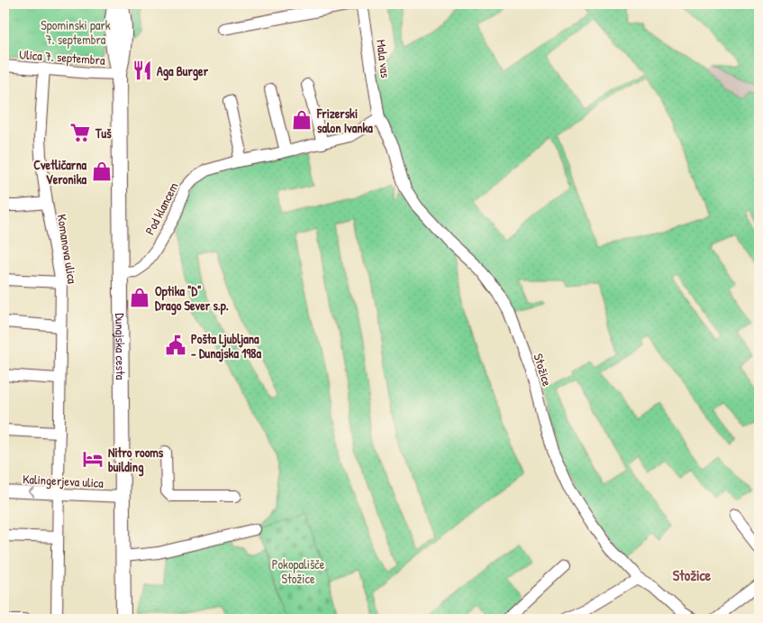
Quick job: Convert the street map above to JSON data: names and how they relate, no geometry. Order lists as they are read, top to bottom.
{
  "streets": {
    "main road": ["Dunajska cesta"],
    "street": [
      "Ulica 7. septembra",
      "Mala vas",
      "Pod klancem",
      "Komanova ulica",
      "Stožice",
      "Kalingerjeva ulica"
    ]
  },
  "crossings": [
    ["Ulica 7. septembra", "Komanova ulica"],
    ["Ulica 7. septembra", "Dunajska cesta"],
    ["Mala vas", "Pod klancem"],
    ["Mala vas", "Stožice"],
    ["Pod klancem", "Dunajska cesta"],
    ["Pod klancem", "Stožice"],
    ["Komanova ulica", "Kalingerjeva ulica"],
    ["Dunajska cesta", "Kalingerjeva ulica"]
  ],
  "districts": ["Stožice"],
  "parks": ["Spominski park 7. septembra", "Pokopališče Stožice"],
  "places": {
    "restaurant": ["Aga Burger"],
    "shop": ["Frizerski salon Ivanka", "Cvetličarna Veronika", "Optika \"D\" Drago Sever s.p."],
    "supermarket": ["Tuš"],
    "public building": ["Pošta Ljubljana - Dunajska 198a"],
    "hotel": ["Nitro rooms building"]
  }
}
